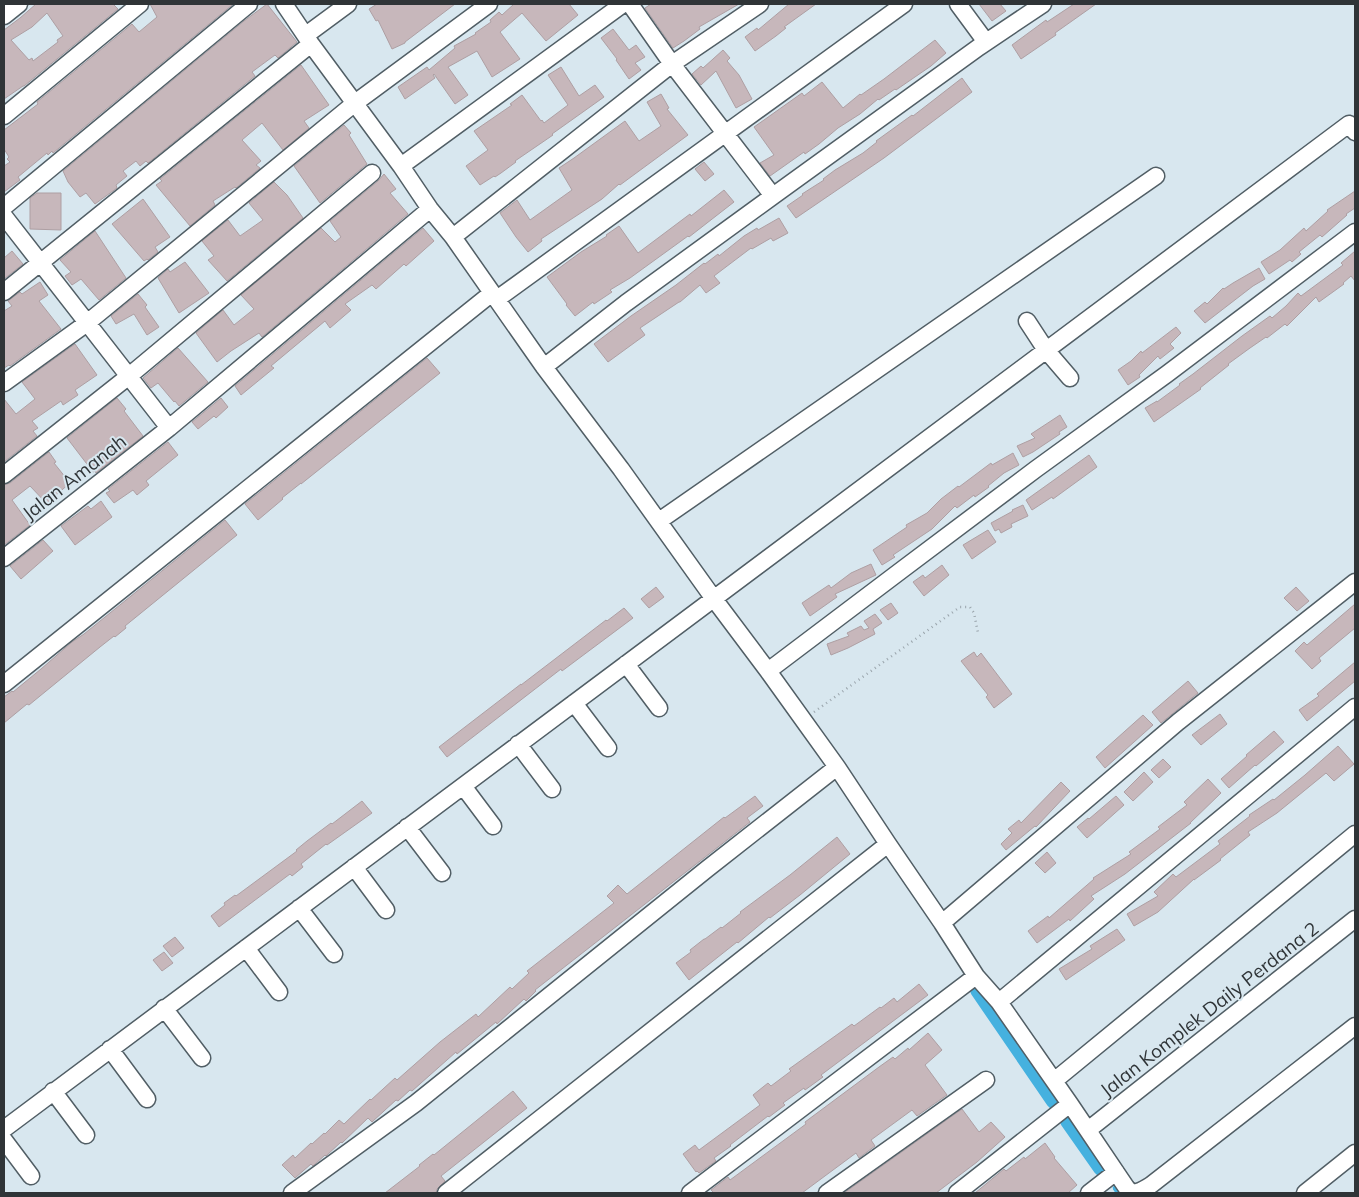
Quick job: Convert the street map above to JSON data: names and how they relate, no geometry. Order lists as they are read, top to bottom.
{
  "streets": {
    "street": ["Jalan Amanah", "Jalan Komplek Daily Perdana 2"]
  }
}
